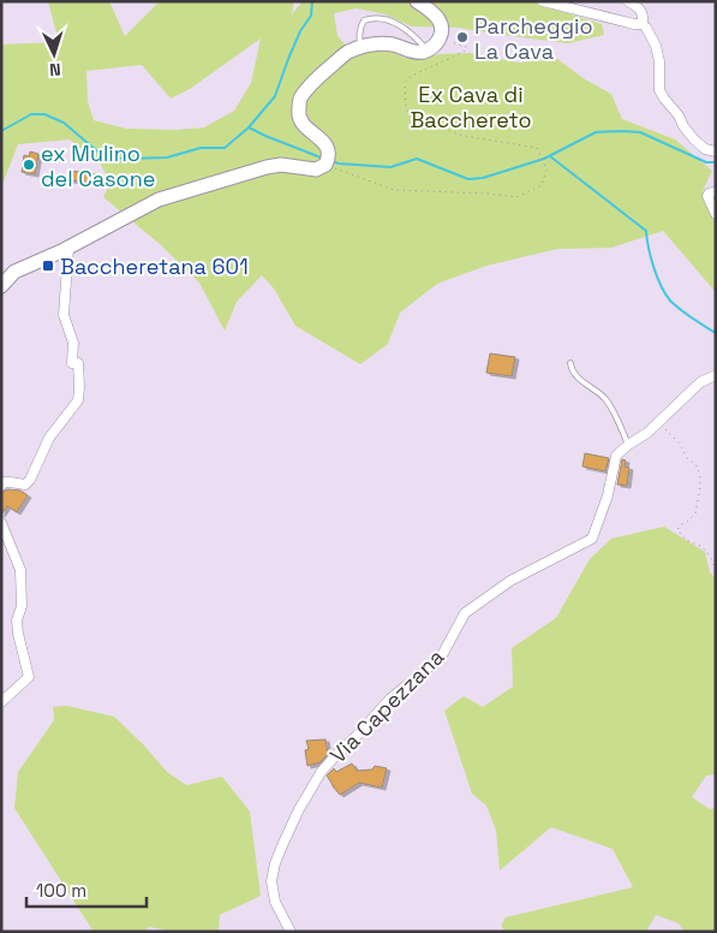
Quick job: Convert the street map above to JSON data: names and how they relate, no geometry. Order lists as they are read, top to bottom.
{
  "streets": {
    "street": ["Via Capezzana"]
  },
  "parks": ["Ex Cava di Bacchereto"],
  "places": {
    "other": ["Parcheggio La Cava", "ex Mulino del Casone"],
    "transit": ["Baccheretana 601"]
  },
  "scale_bar": "100 m",
  "north": "bottom"
}
